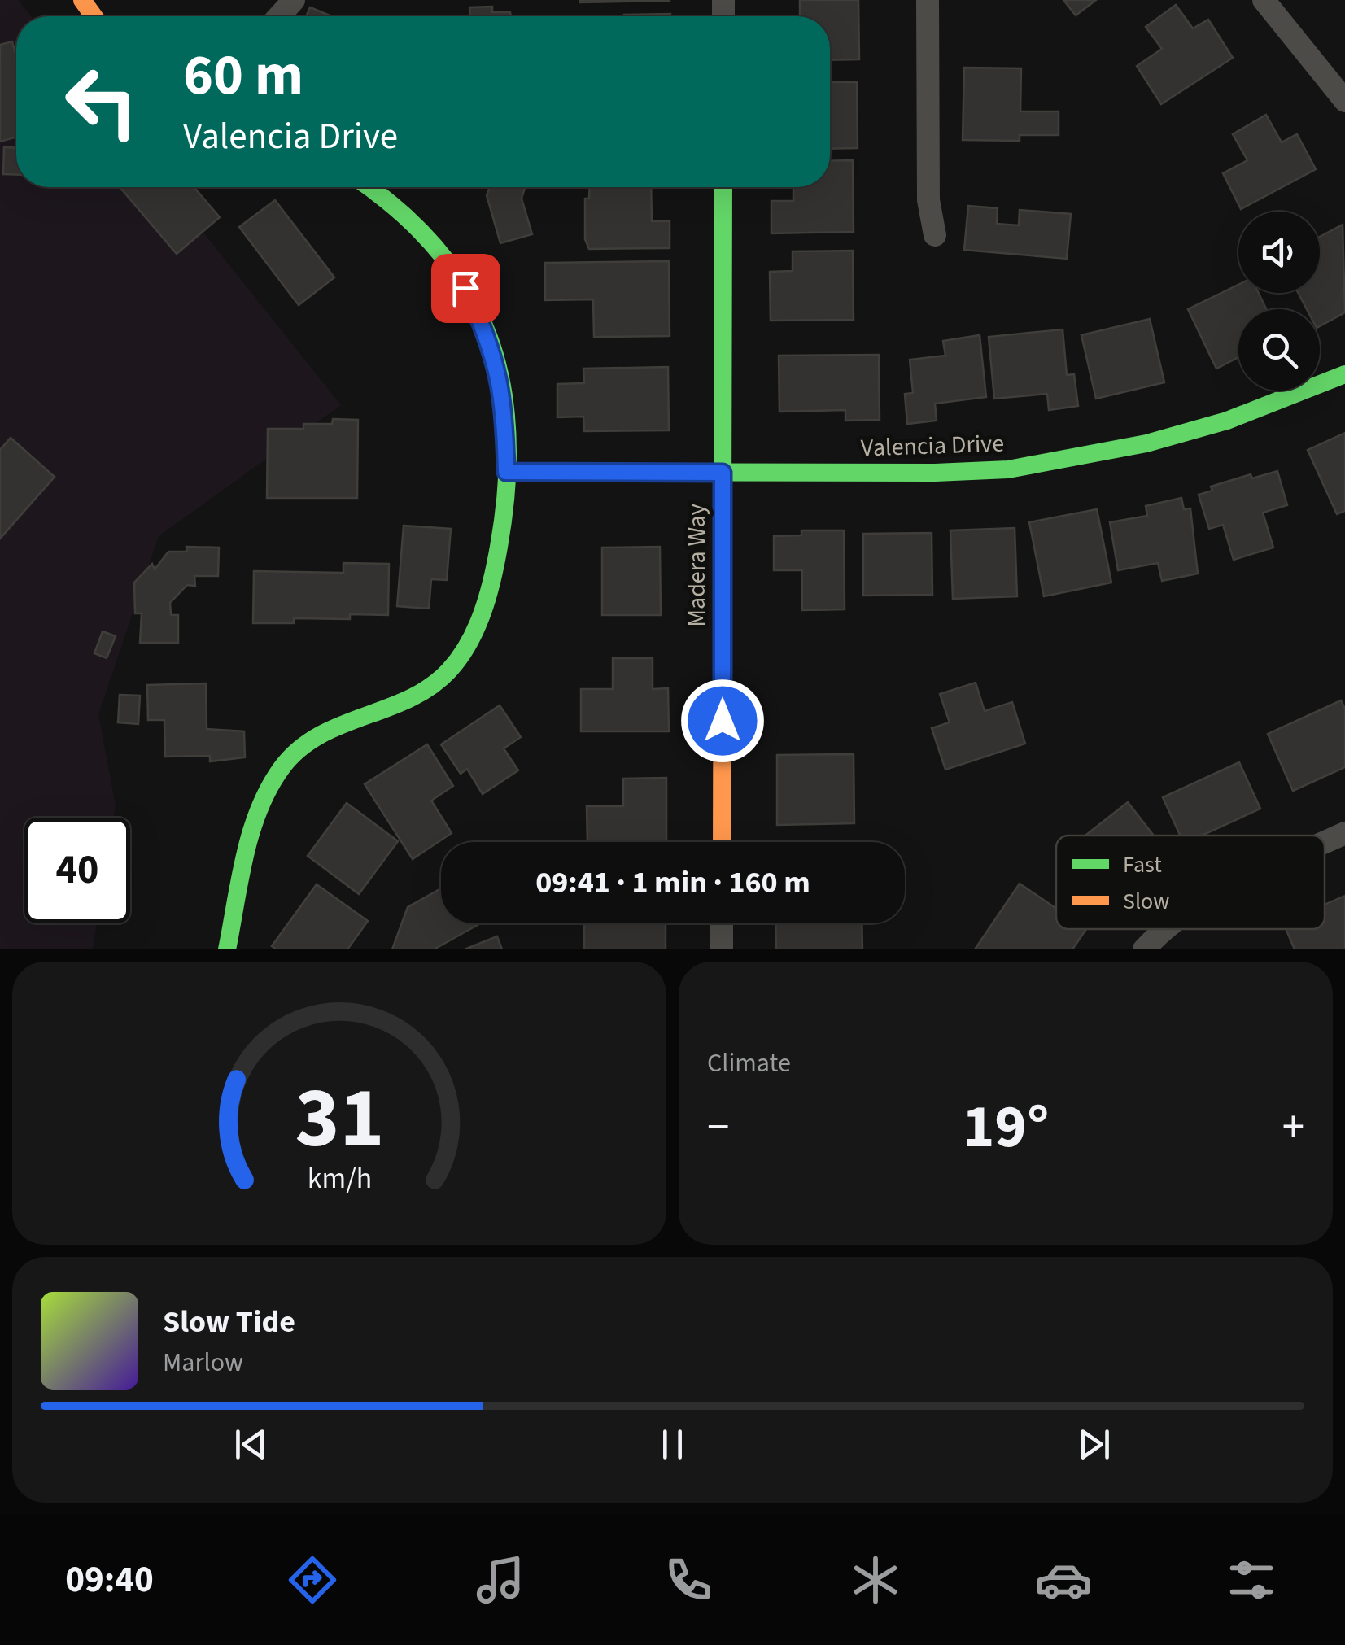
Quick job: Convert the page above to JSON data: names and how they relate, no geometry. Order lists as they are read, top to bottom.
{
  "streets": {
    "street": ["Valencia Drive", "Madera Way"]
  },
  "crossings": [
    ["Valencia Drive", "Madera Way"]
  ],
  "legend": ["Fast", "Slow"],
  "page": {
    "turn": ["60 m", "Valencia Drive"],
    "limit": "40",
    "trip": "09:41 · 1 min · 160 m",
    "tile": "Climate",
    "heat": ["−", "19°", "+"],
    "song": ["Slow Tide", "Marlow"],
    "tabs": "09:40",
    "gauge": ["31", "km/h"]
  }
}
